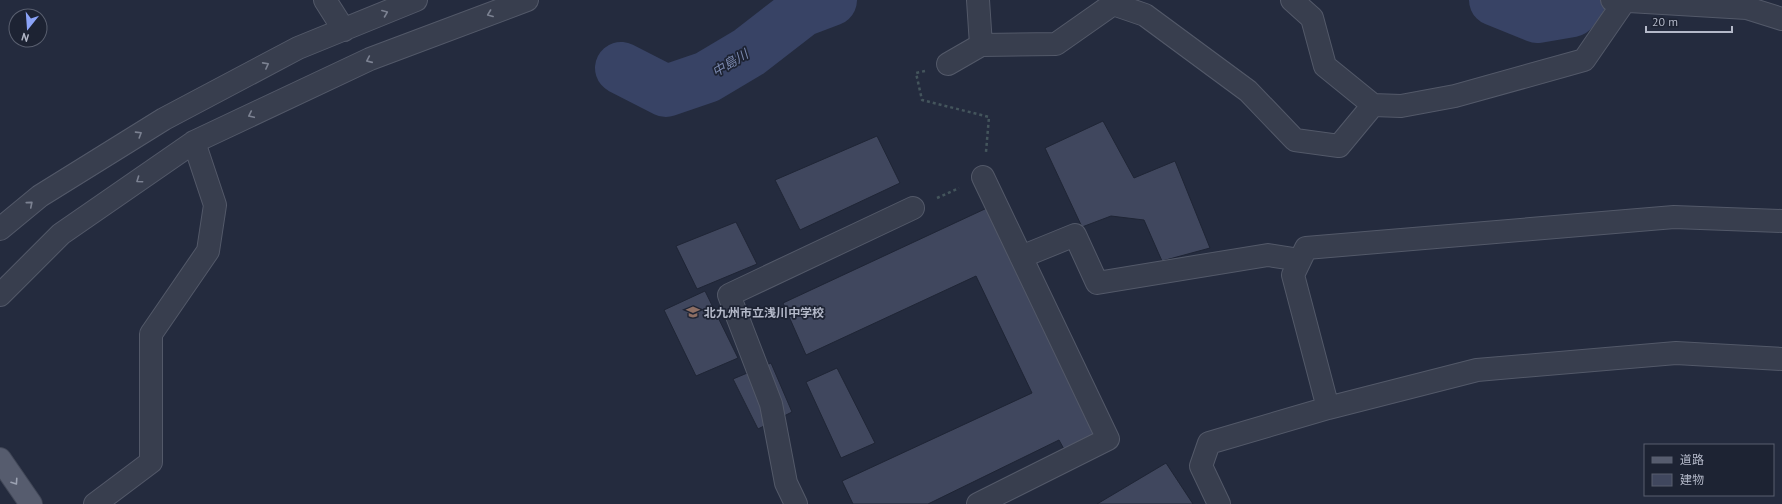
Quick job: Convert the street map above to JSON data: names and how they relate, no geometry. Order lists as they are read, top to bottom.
{
  "water": ["中島川"],
  "places": {
    "school or university": ["北九州市立浅川中学校"]
  },
  "legend": ["道路", "建物"],
  "scale_bar": "20 m",
  "north": "bottom"
}
